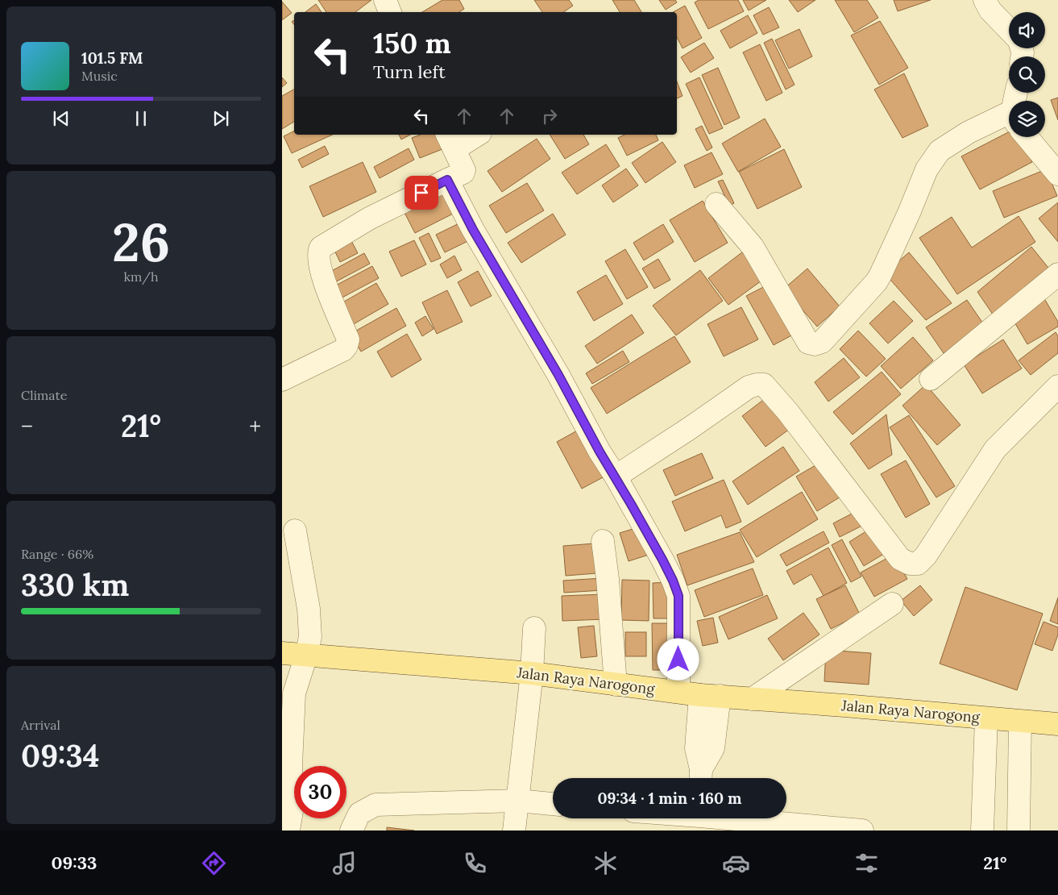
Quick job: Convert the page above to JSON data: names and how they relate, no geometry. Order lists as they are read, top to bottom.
{
  "streets": {
    "main road": ["Jalan Raya Narogong"]
  },
  "page": {
    "turn": ["150 m", "Turn left"],
    "song": ["101.5 FM", "Music"],
    "tile": [
      ["26", "km/h"],
      "Climate",
      ["Range · 66%", "330 km"],
      ["Arrival", "09:34"]
    ],
    "heat": ["−", "21°", "+"],
    "limit": "30",
    "trip": "09:34 · 1 min · 160 m",
    "tabs": ["09:33", "21°"]
  }
}
